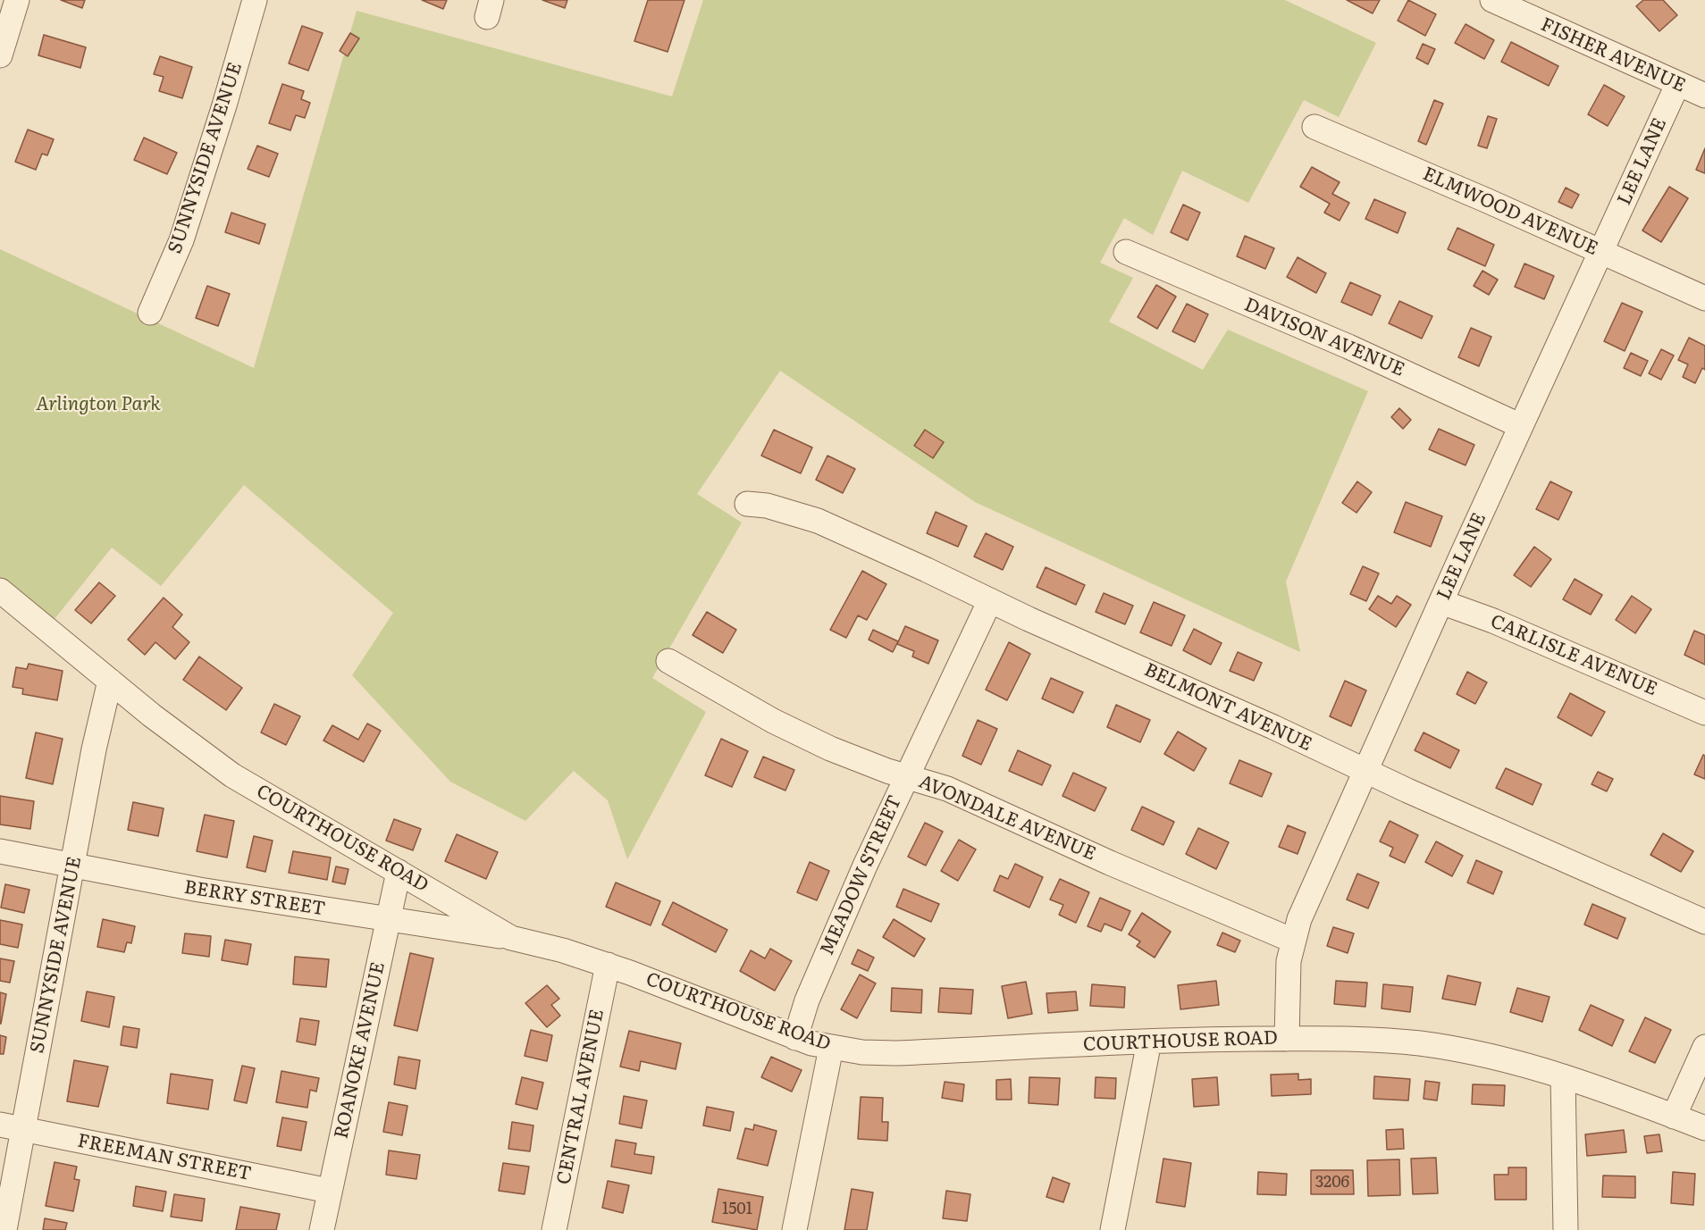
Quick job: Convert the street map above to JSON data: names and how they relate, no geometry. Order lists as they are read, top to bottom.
{
  "streets": {
    "street": [
      "FISHER AVENUE",
      "SUNNYSIDE AVENUE",
      "LEE LANE",
      "ELMWOOD AVENUE",
      "DAVISON AVENUE",
      "CARLISLE AVENUE",
      "BELMONT AVENUE",
      "AVONDALE AVENUE",
      "COURTHOUSE ROAD",
      "MEADOW STREET",
      "BERRY STREET",
      "ROANOKE AVENUE",
      "CENTRAL AVENUE",
      "FREEMAN STREET"
    ]
  },
  "crossings": [
    ["FISHER AVENUE", "LEE LANE"],
    ["SUNNYSIDE AVENUE", "COURTHOUSE ROAD"],
    ["SUNNYSIDE AVENUE", "BERRY STREET"],
    ["SUNNYSIDE AVENUE", "FREEMAN STREET"],
    ["LEE LANE", "ELMWOOD AVENUE"],
    ["LEE LANE", "DAVISON AVENUE"],
    ["LEE LANE", "CARLISLE AVENUE"],
    ["LEE LANE", "BELMONT AVENUE"],
    ["LEE LANE", "AVONDALE AVENUE"],
    ["LEE LANE", "COURTHOUSE ROAD"],
    ["BELMONT AVENUE", "MEADOW STREET"],
    ["AVONDALE AVENUE", "MEADOW STREET"],
    ["COURTHOUSE ROAD", "MEADOW STREET"],
    ["COURTHOUSE ROAD", "BERRY STREET"],
    ["COURTHOUSE ROAD", "ROANOKE AVENUE"],
    ["COURTHOUSE ROAD", "CENTRAL AVENUE"],
    ["BERRY STREET", "ROANOKE AVENUE"],
    ["ROANOKE AVENUE", "FREEMAN STREET"]
  ],
  "parks": ["Arlington Park"],
  "house_numbers": ["3206", "1501"]
}
